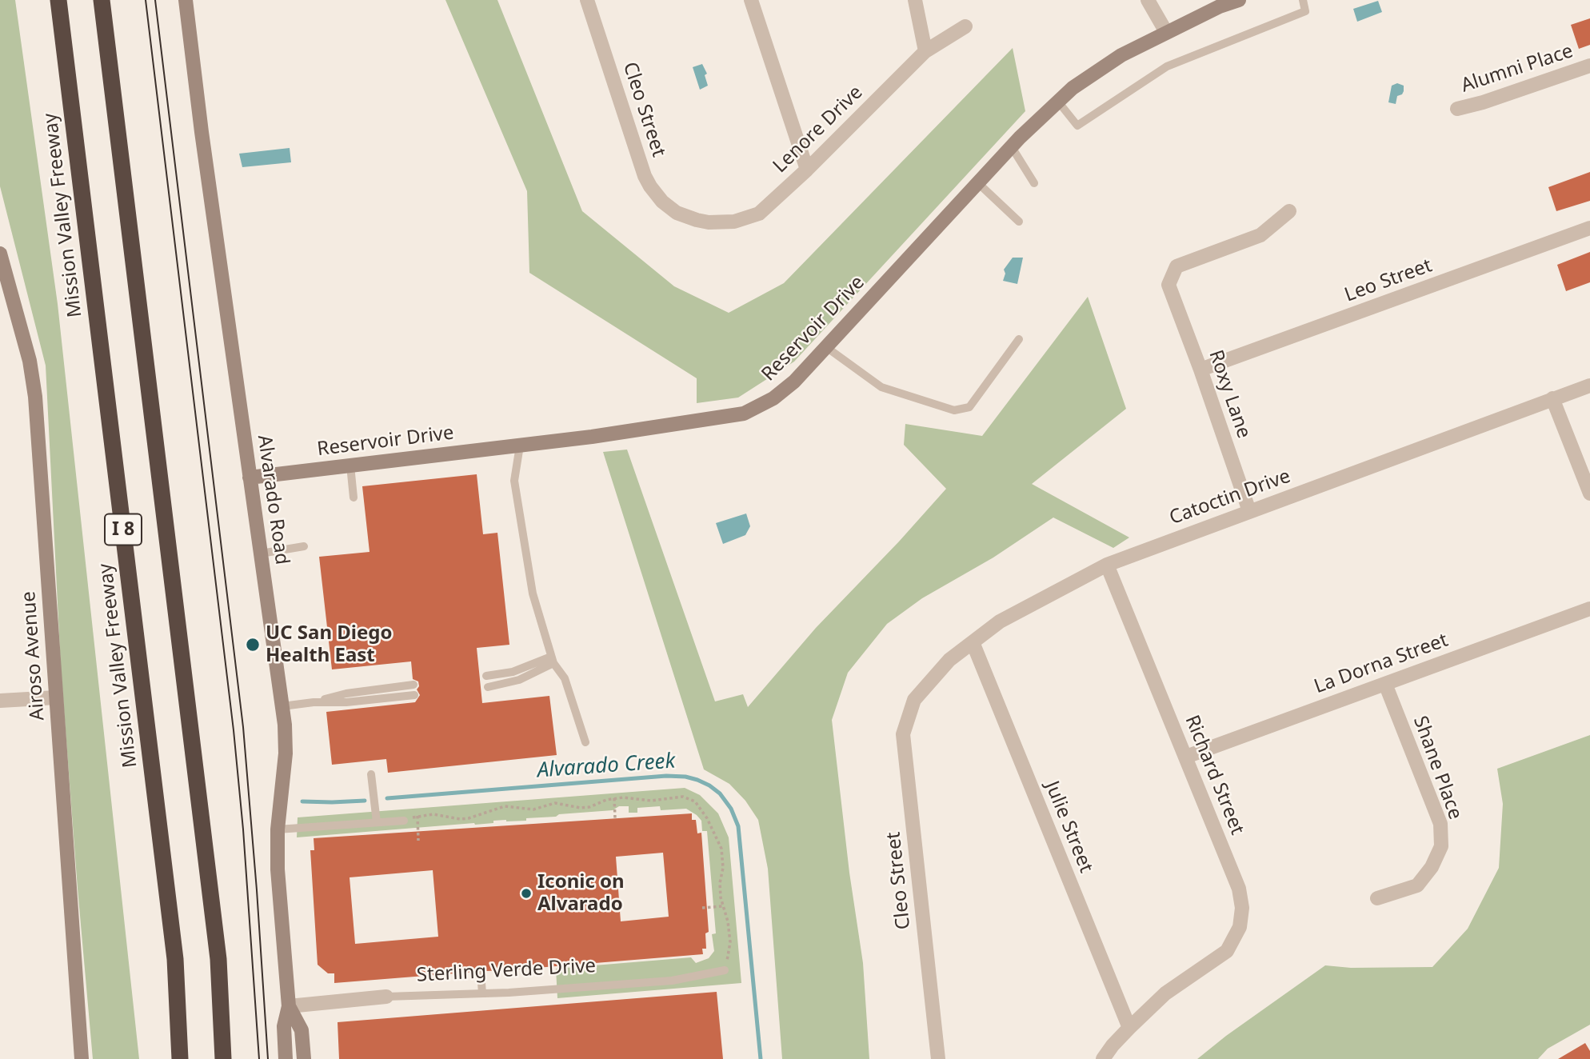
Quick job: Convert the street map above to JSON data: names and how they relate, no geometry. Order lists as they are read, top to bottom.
{
  "streets": {
    "highway": ["Mission Valley Freeway", "I 8"],
    "street": [
      "Alumni Place",
      "Cleo Street",
      "Lenore Drive",
      "Leo Street",
      "Reservoir Drive",
      "Roxy Lane",
      "Catoctin Drive",
      "Alvarado Road",
      "Airoso Avenue",
      "La Dorna Street",
      "Shane Place",
      "Richard Street",
      "Julie Street",
      "Sterling Verde Drive"
    ]
  },
  "crossings": [
    ["Cleo Street", "Lenore Drive"],
    ["Cleo Street", "Catoctin Drive"],
    ["Leo Street", "Roxy Lane"],
    ["Reservoir Drive", "Alvarado Road"],
    ["Roxy Lane", "Catoctin Drive"],
    ["Catoctin Drive", "Richard Street"],
    ["Catoctin Drive", "Julie Street"],
    ["Alvarado Road", "Sterling Verde Drive"],
    ["La Dorna Street", "Shane Place"],
    ["La Dorna Street", "Richard Street"],
    ["Richard Street", "Julie Street"]
  ],
  "water": ["Alvarado Creek"],
  "places": ["UC San Diego Health East", "Iconic on Alvarado"]
}
